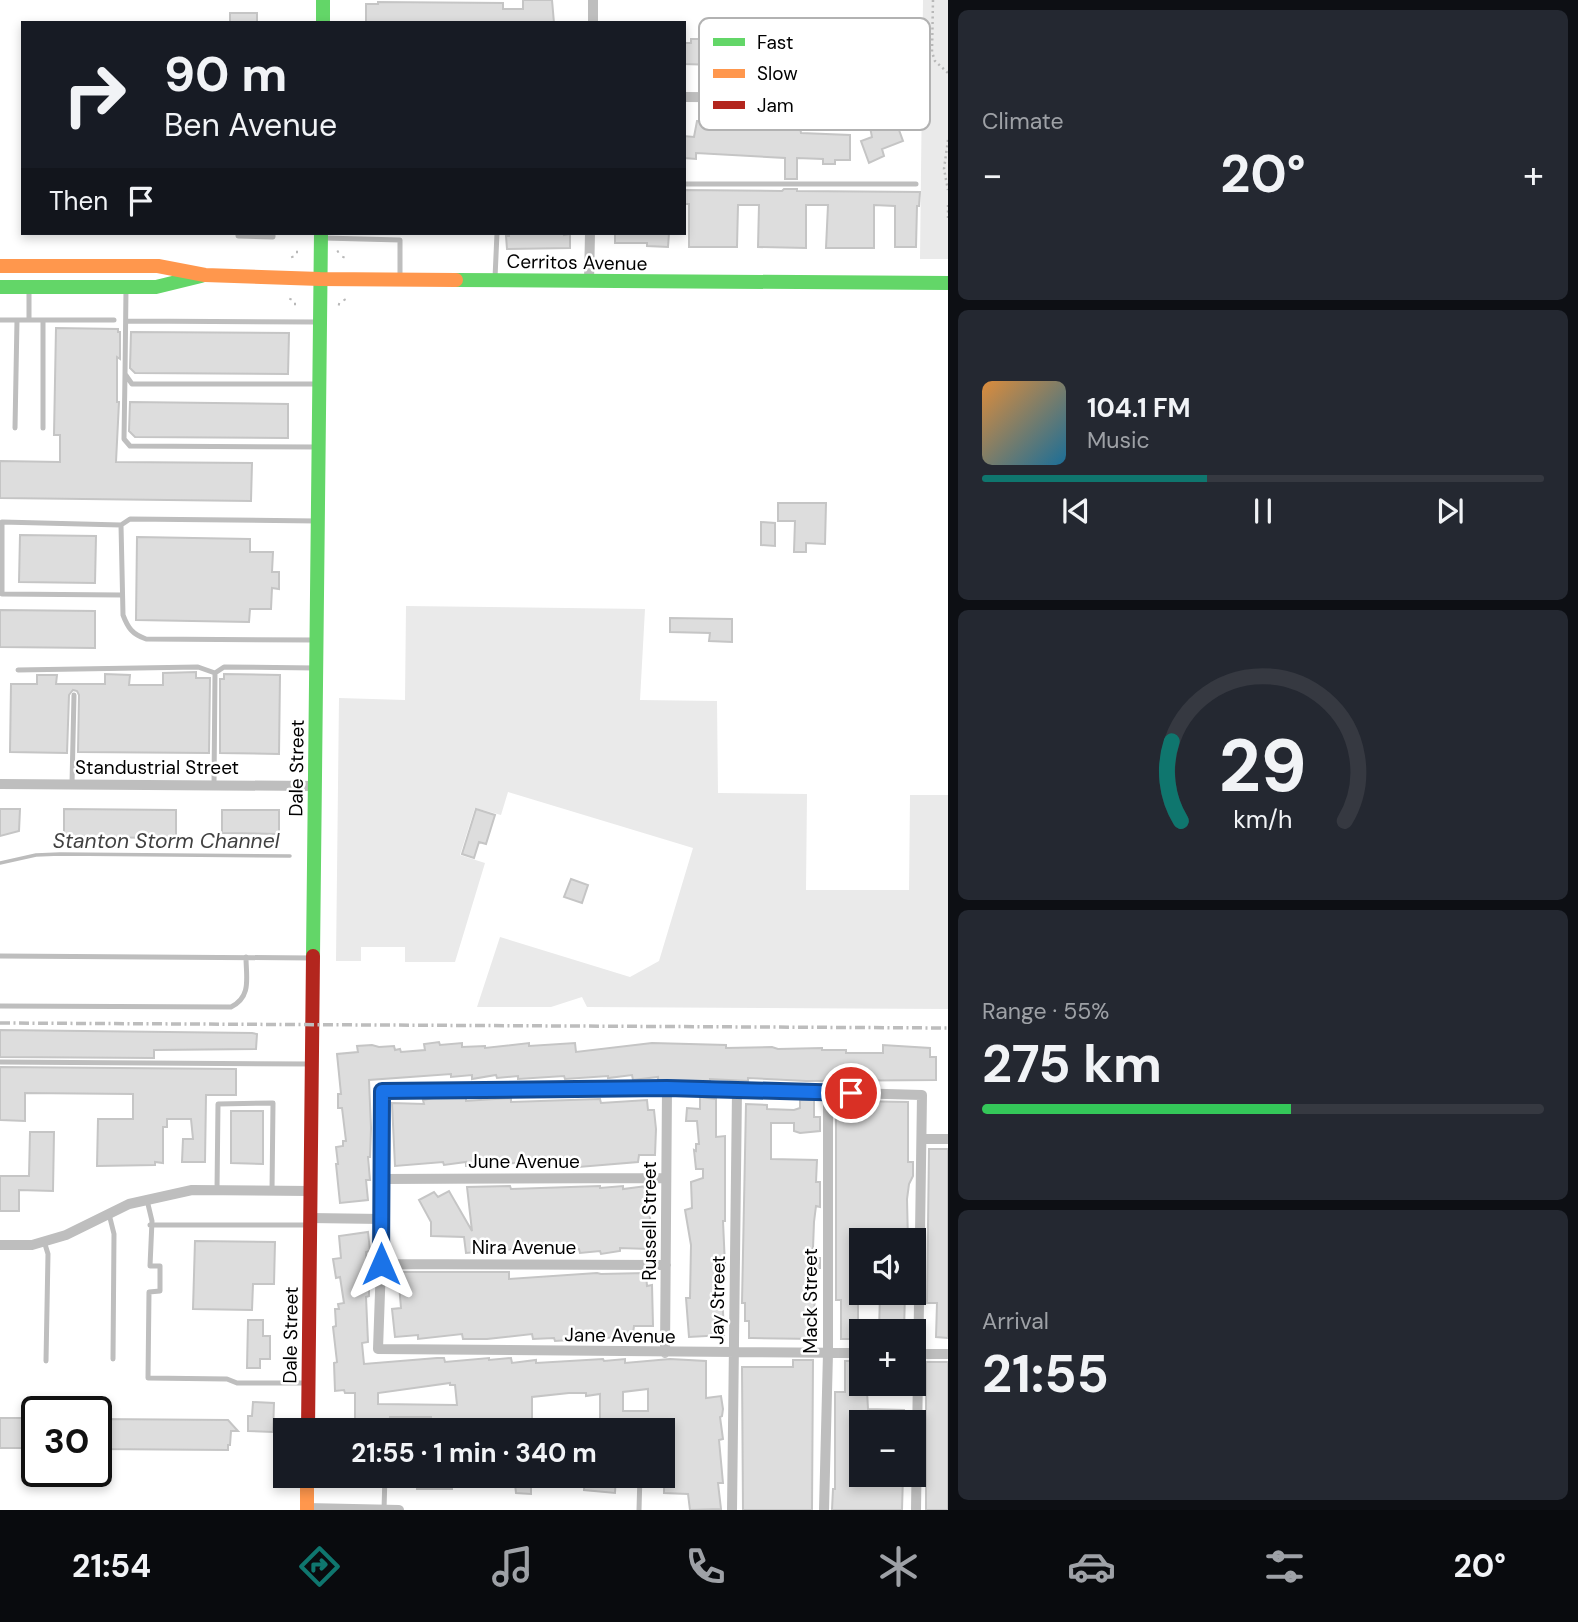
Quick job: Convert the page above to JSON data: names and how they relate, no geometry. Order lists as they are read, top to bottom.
{
  "streets": {
    "street": [
      "Cerritos Avenue",
      "Standustrial Street",
      "Dale Street",
      "June Avenue",
      "Russell Street",
      "Nira Avenue",
      "Jay Street",
      "Mack Street",
      "Jane Avenue"
    ]
  },
  "crossings": [
    ["Cerritos Avenue", "Dale Street"],
    ["Standustrial Street", "Dale Street"],
    ["June Avenue", "Russell Street"],
    ["Russell Street", "Nira Avenue"],
    ["Russell Street", "Jane Avenue"],
    ["Nira Avenue", "Jane Avenue"],
    ["Jay Street", "Jane Avenue"],
    ["Mack Street", "Jane Avenue"]
  ],
  "water": ["Stanton Storm Channel"],
  "legend": ["Fast", "Slow", "Jam"],
  "page": {
    "tile": [
      "Climate",
      ["Range · 55%", "275 km"],
      ["Arrival", "21:55"]
    ],
    "turn": ["90 m", "Ben Avenue"],
    "heat": ["−", "20°", "+"],
    "then": "Then",
    "song": ["104.1 FM", "Music"],
    "map_buttons": ["+", "−"],
    "limit": "30",
    "trip": "21:55 · 1 min · 340 m",
    "tabs": ["21:54", "20°"],
    "gauge": ["29", "km/h"]
  }
}
